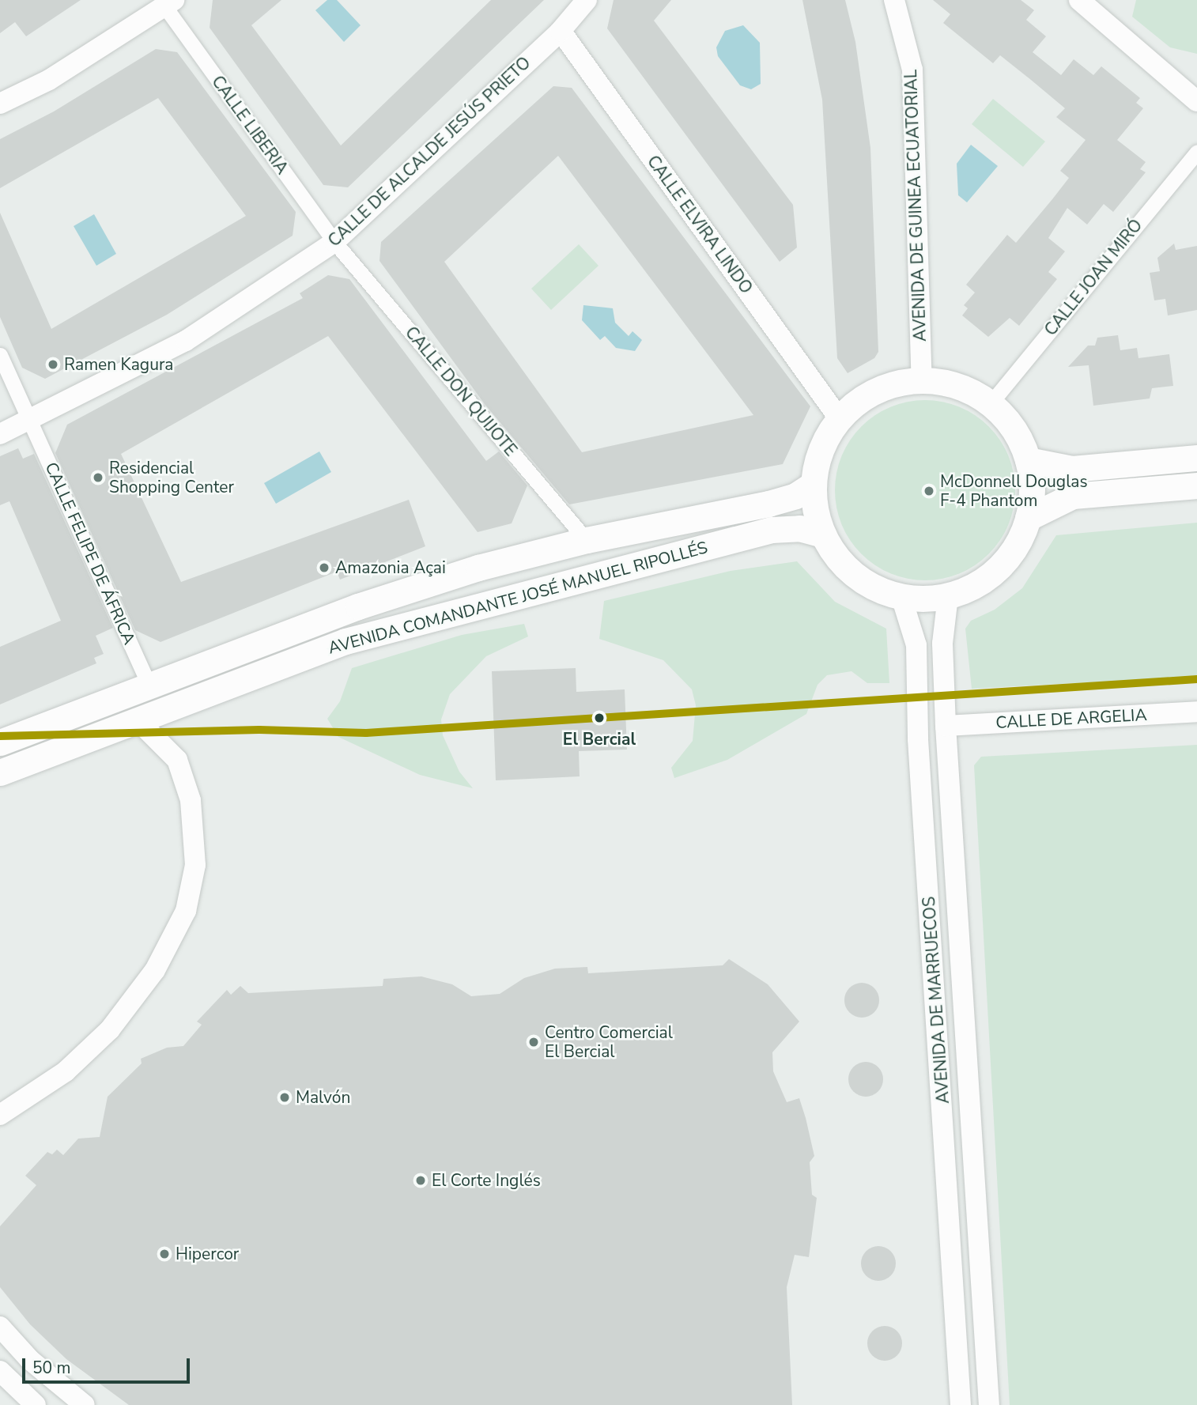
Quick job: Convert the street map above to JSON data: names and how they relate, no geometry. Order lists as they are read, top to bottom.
{
  "streets": {
    "street": [
      "CALLE LIBERIA",
      "CALLE DE ALCALDE JESÚS PRIETO",
      "AVENIDA DE GUINEA ECUATORIAL",
      "CALLE ELVIRA LINDO",
      "CALLE JOAN MIRÓ",
      "CALLE DON QUIJOTE",
      "CALLE FELIPE DE ÁFRICA",
      "AVENIDA COMANDANTE JOSÉ MANUEL RIPOLLÉS",
      "CALLE DE ARGELIA",
      "AVENIDA DE MARRUECOS"
    ]
  },
  "crossings": [
    ["CALLE LIBERIA", "CALLE DE ALCALDE JESÚS PRIETO"],
    ["CALLE LIBERIA", "CALLE DON QUIJOTE"],
    ["CALLE DE ALCALDE JESÚS PRIETO", "CALLE ELVIRA LINDO"],
    ["CALLE DE ALCALDE JESÚS PRIETO", "CALLE DON QUIJOTE"],
    ["CALLE DE ALCALDE JESÚS PRIETO", "CALLE FELIPE DE ÁFRICA"],
    ["CALLE DON QUIJOTE", "AVENIDA COMANDANTE JOSÉ MANUEL RIPOLLÉS"],
    ["CALLE FELIPE DE ÁFRICA", "AVENIDA COMANDANTE JOSÉ MANUEL RIPOLLÉS"],
    ["CALLE DE ARGELIA", "AVENIDA DE MARRUECOS"]
  ],
  "places": [
    "Ramen Kagura",
    "Residencial Shopping Center",
    "McDonnell Douglas F-4 Phantom",
    "Amazonia Açai",
    "El Bercial",
    "Centro Comercial El Bercial",
    "Malvón",
    "El Corte Inglés",
    "Hipercor"
  ],
  "scale_bar": "50 m"
}
